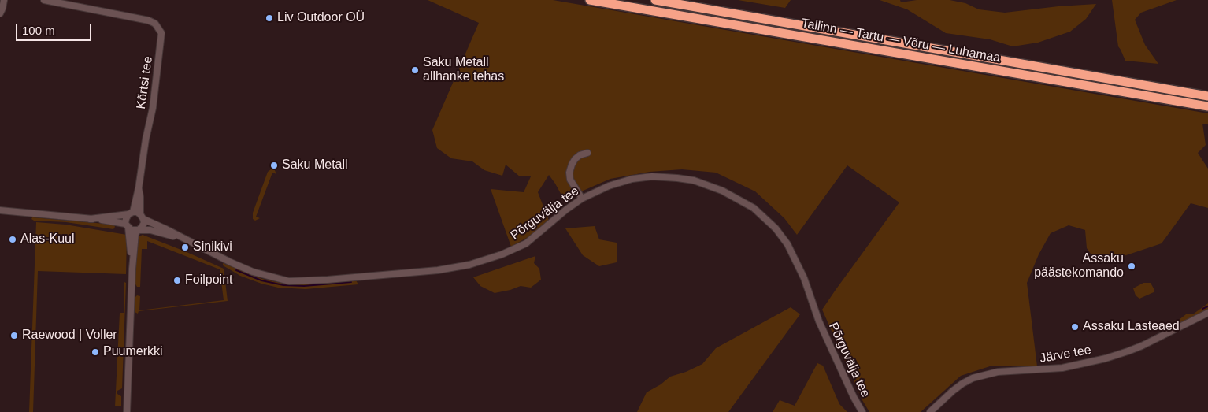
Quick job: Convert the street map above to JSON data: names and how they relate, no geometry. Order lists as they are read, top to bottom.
{
  "streets": {
    "highway": ["Tallinn — Tartu — Võru — Luhamaa"],
    "street": ["Kõrtsi tee", "Põrguvälja tee", "Järve tee"]
  },
  "crossings": [
    ["Kõrtsi tee", "Põrguvälja tee"]
  ],
  "places": [
    "Liv Outdoor OÜ",
    "Saku Metall allhanke tehas",
    "Saku Metall",
    "Alas-Kuul",
    "Sinikivi",
    "Assaku päästekomando",
    "Foilpoint",
    "Assaku Lasteaed",
    "Raewood | Voller",
    "Puumerkki"
  ],
  "scale_bar": "100 m"
}
